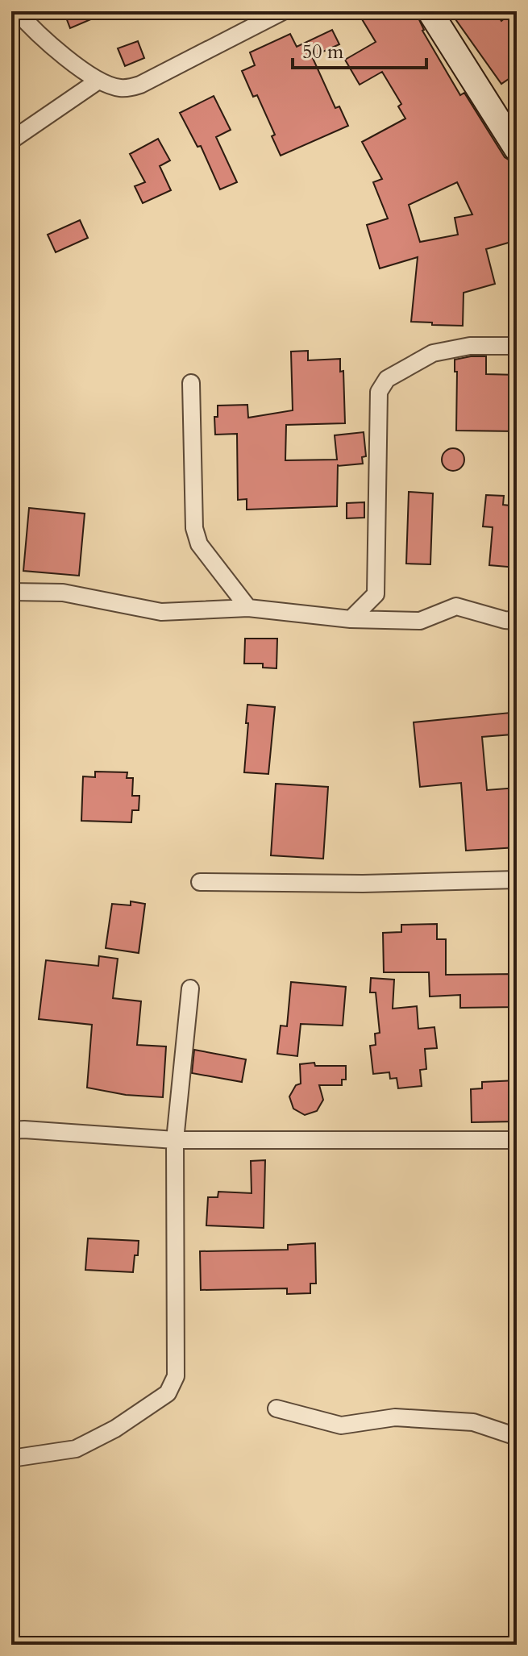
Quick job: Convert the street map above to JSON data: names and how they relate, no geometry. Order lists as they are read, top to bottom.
{
  "scale_bar": "50 m"
}
